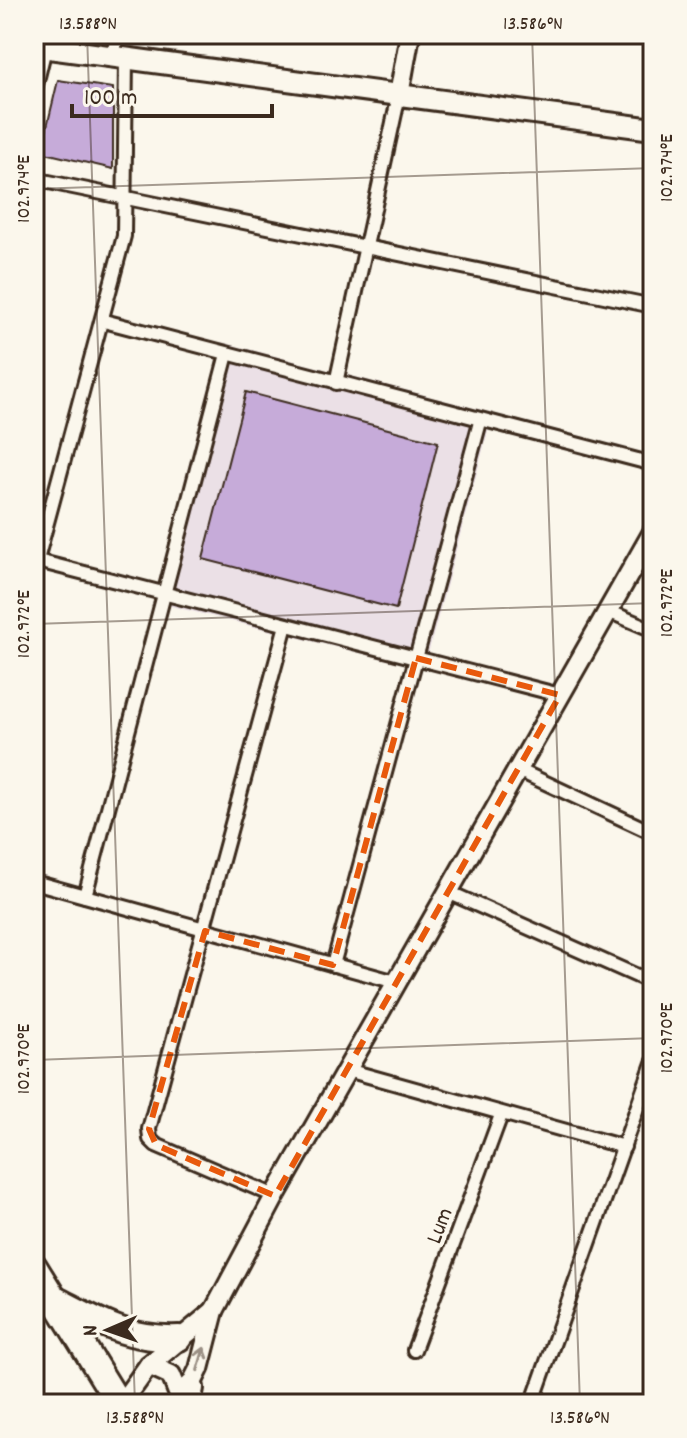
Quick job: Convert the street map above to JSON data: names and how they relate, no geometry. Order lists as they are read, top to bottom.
{
  "streets": {
    "street": ["Lum"]
  },
  "scale_bar": "100 m",
  "north": "left",
  "coordinates": [
    "13.588°N",
    "13.586°N",
    "102.974°E",
    "102.972°E",
    "102.970°E"
  ]
}
